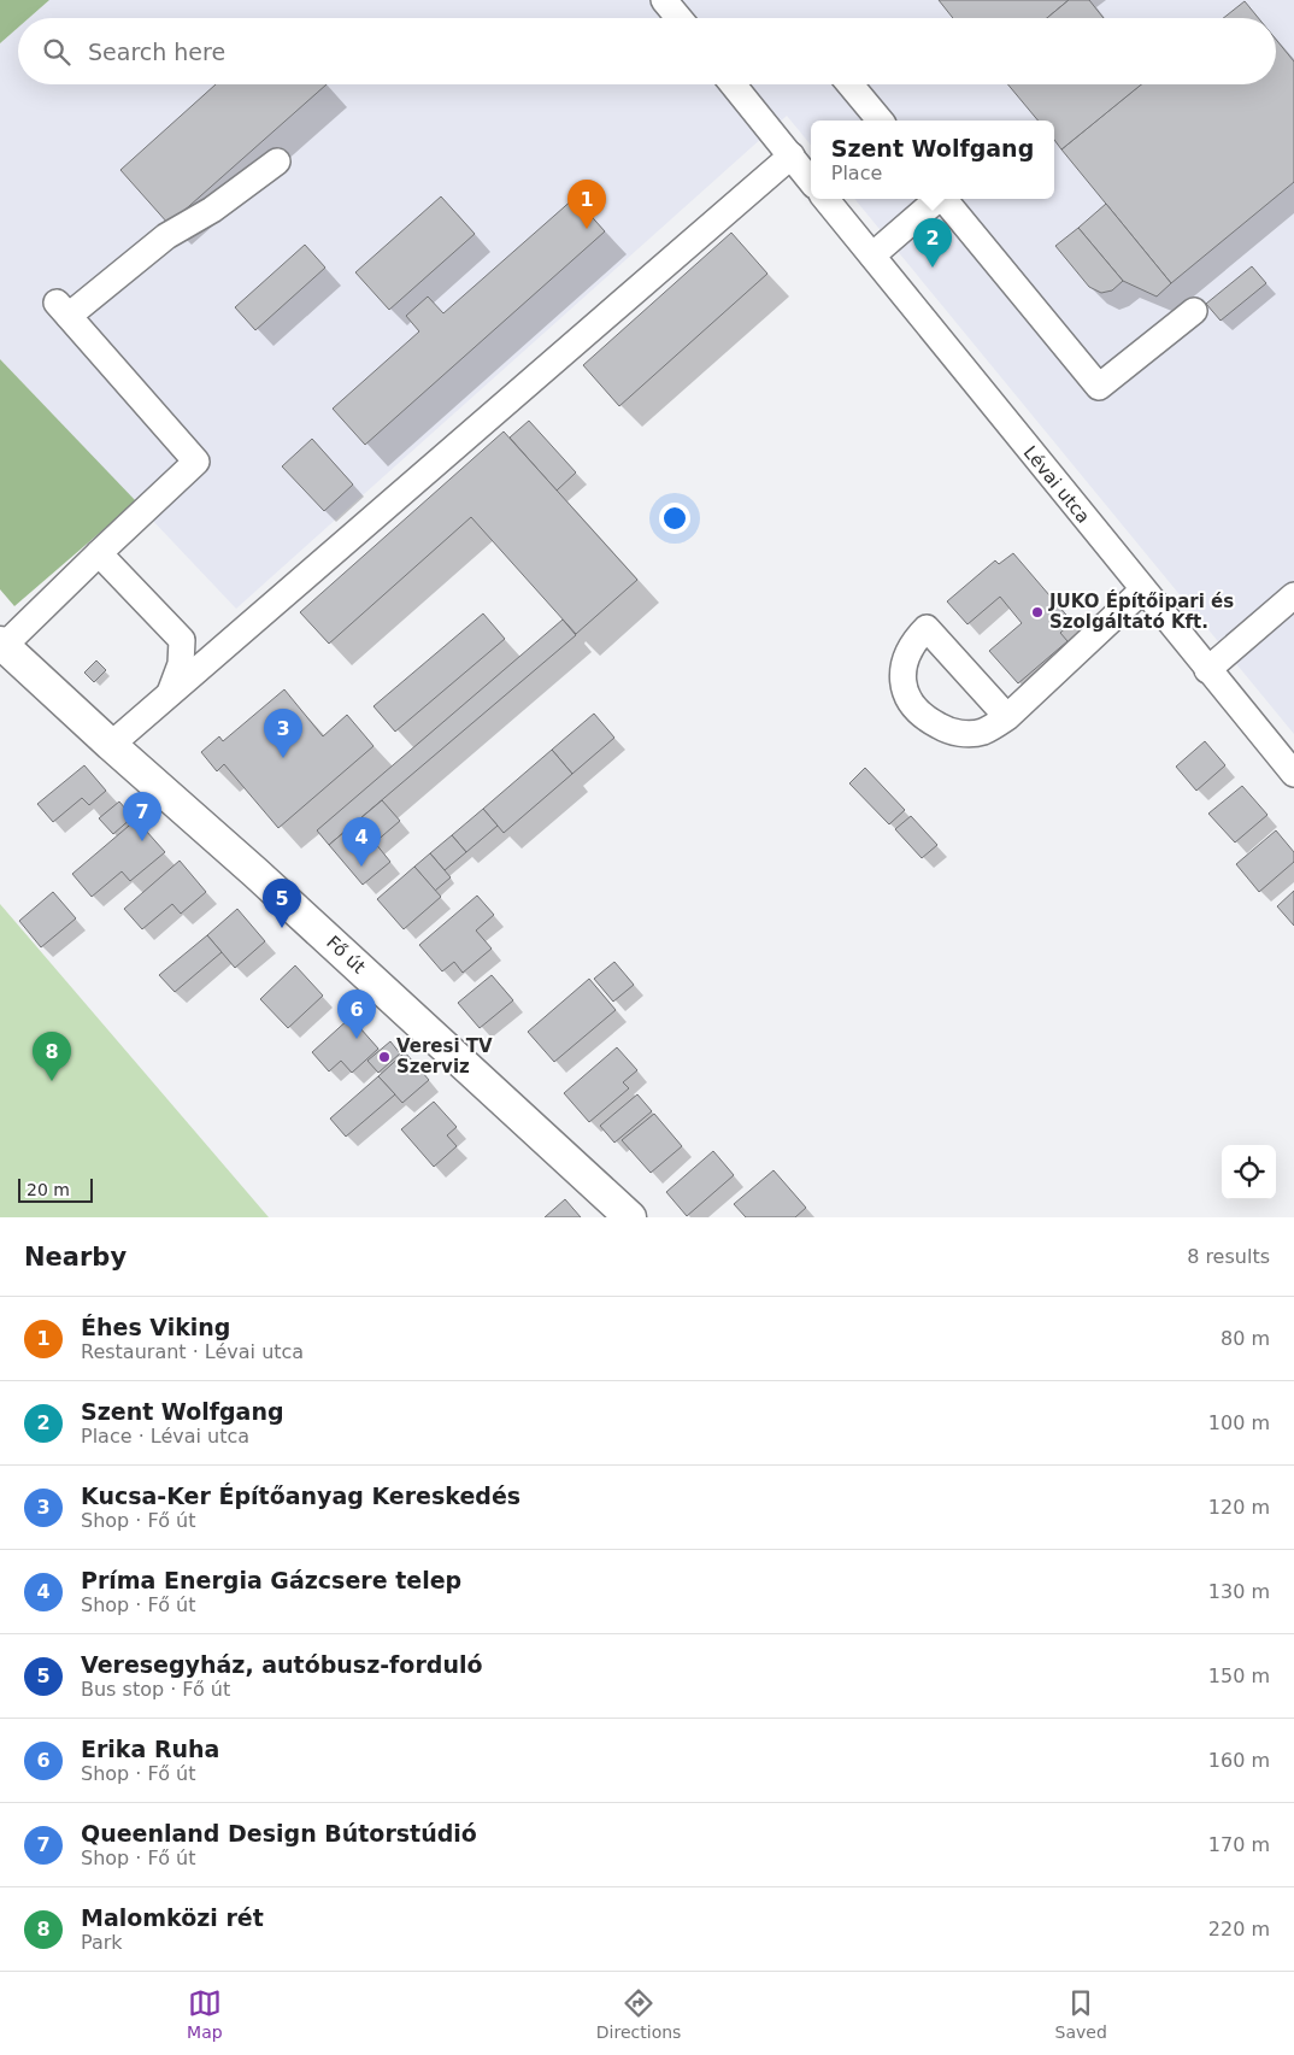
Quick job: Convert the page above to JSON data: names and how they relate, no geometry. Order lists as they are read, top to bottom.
{
  "streets": {
    "main road": ["Fő út"],
    "street": ["Lévai utca"]
  },
  "places": ["JUKO Építőipari és Szolgáltató Kft.", "Veresi TV Szerviz"],
  "scale_bar": "20 m",
  "page": {
    "search": "Search here",
    "popup": ["Szent Wolfgang", "Place"],
    "pins": [
      "1",
      "2",
      "3",
      "7",
      "4",
      "5",
      "6",
      "8"
    ],
    "scale": "20 m",
    "heading": ["Nearby", "8 results"],
    "list": [
      {
        "mark": "1",
        "name": "Éhes Viking",
        "note": "Restaurant · Lévai utca",
        "value": "80 m"
      },
      {
        "mark": "2",
        "name": "Szent Wolfgang",
        "note": "Place · Lévai utca",
        "value": "100 m"
      },
      {
        "mark": "3",
        "name": "Kucsa-Ker Építőanyag Kereskedés",
        "note": "Shop · Fő út",
        "value": "120 m"
      },
      {
        "mark": "4",
        "name": "Príma Energia Gázcsere telep",
        "note": "Shop · Fő út",
        "value": "130 m"
      },
      {
        "mark": "5",
        "name": "Veresegyház, autóbusz-forduló",
        "note": "Bus stop · Fő út",
        "value": "150 m"
      },
      {
        "mark": "6",
        "name": "Erika Ruha",
        "note": "Shop · Fő út",
        "value": "160 m"
      },
      {
        "mark": "7",
        "name": "Queenland Design Bútorstúdió",
        "note": "Shop · Fő út",
        "value": "170 m"
      },
      {
        "mark": "8",
        "name": "Malomközi rét",
        "note": "Park",
        "value": "220 m"
      }
    ],
    "nav": ["Map", "Directions", "Saved"]
  }
}
